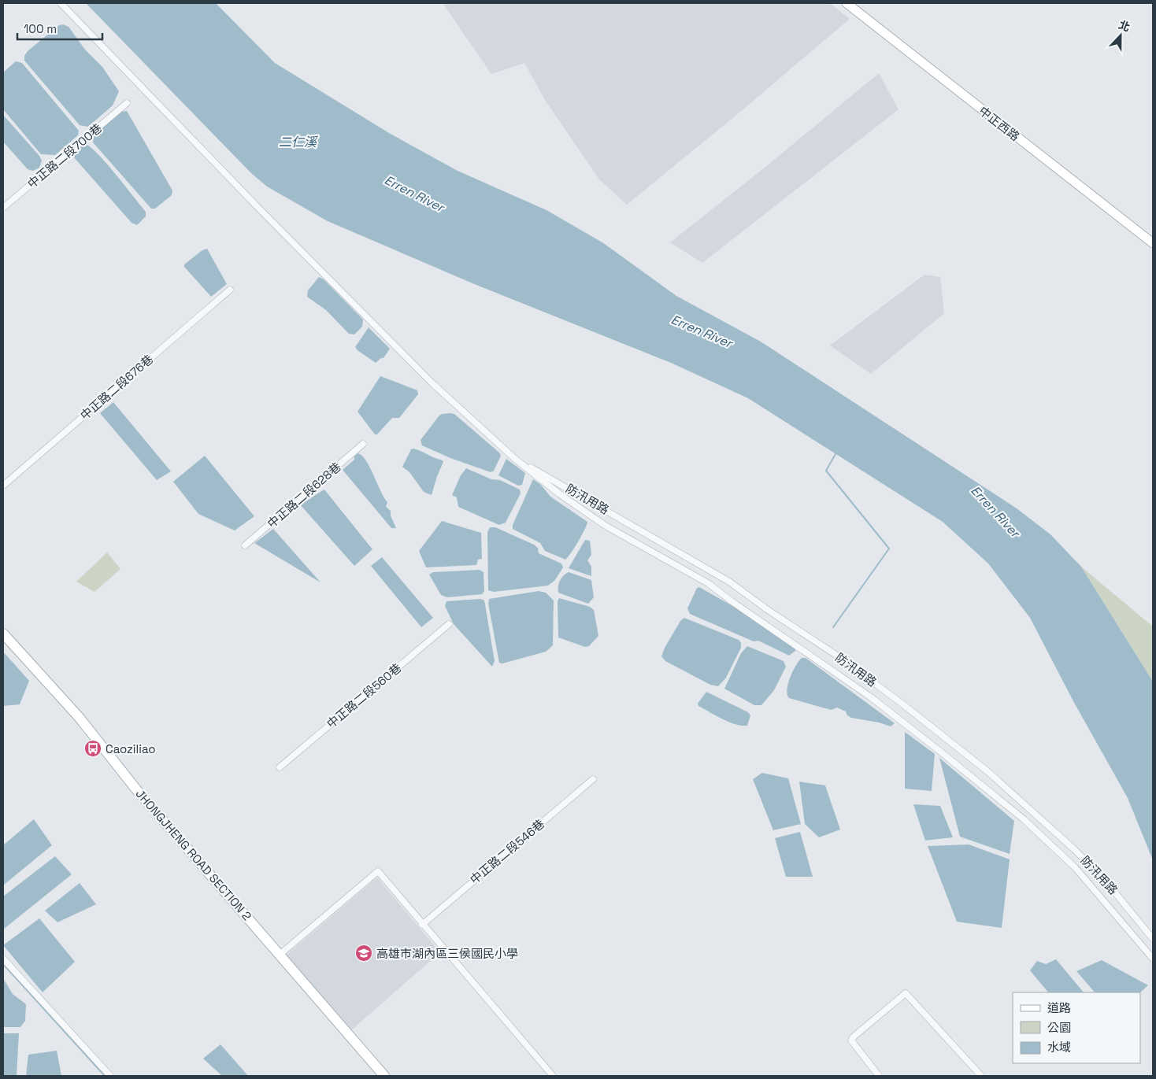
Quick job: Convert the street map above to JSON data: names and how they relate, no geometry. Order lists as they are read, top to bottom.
{
  "streets": {
    "main road": ["JHONGJHENG ROAD SECTION 2"],
    "street": [
      "中正西路",
      "中正路二段700巷",
      "中正路二段676巷",
      "中正路二段628巷",
      "防汛用路",
      "中正路二段560巷",
      "中正路二段546巷"
    ]
  },
  "water": ["二仁溪", "Erren River"],
  "places": {
    "bus stop": ["Caoziliao"],
    "school or university": ["高雄市湖內區三侯國民小學"]
  },
  "legend": ["道路", "公園", "水域"],
  "scale_bar": "100 m",
  "north": "top"
}
